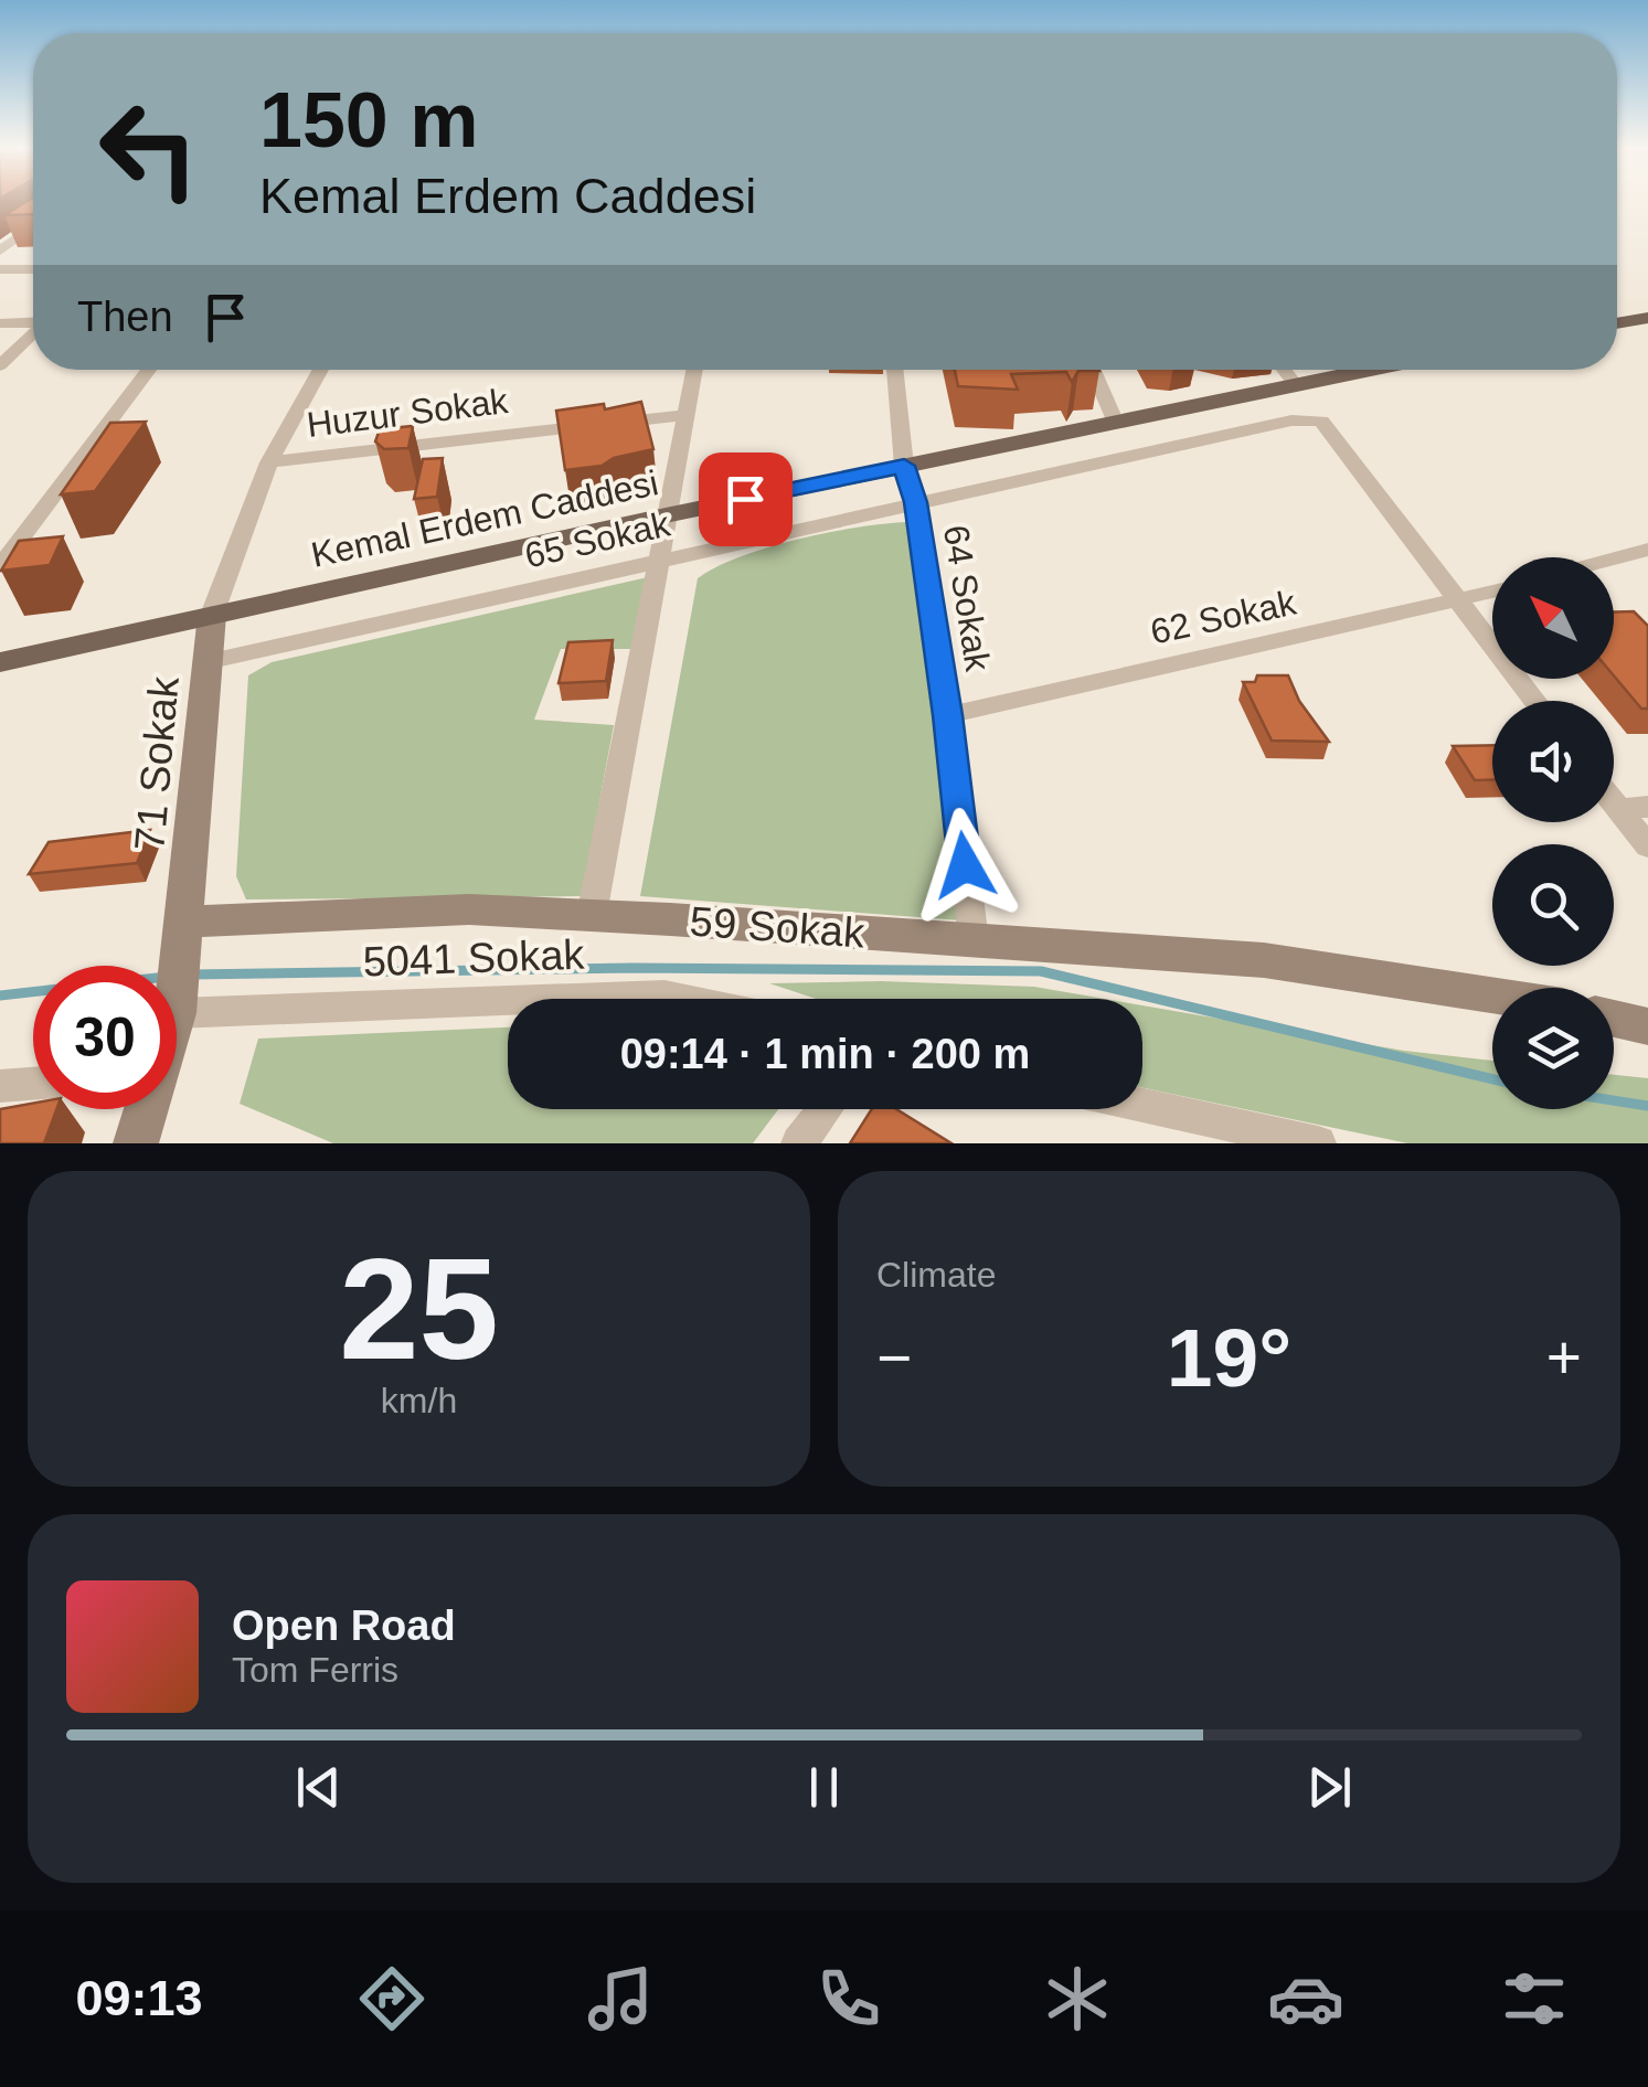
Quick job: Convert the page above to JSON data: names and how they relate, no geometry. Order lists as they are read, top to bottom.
{
  "streets": {
    "main road": ["Kemal Erdem Caddesi"],
    "street": [
      "Huzur Sokak",
      "65 Sokak",
      "64 Sokak",
      "62 Sokak",
      "71 Sokak",
      "59 Sokak",
      "5041 Sokak"
    ]
  },
  "crossings": [
    ["Kemal Erdem Caddesi", "64 Sokak"],
    ["Kemal Erdem Caddesi", "71 Sokak"],
    ["65 Sokak", "64 Sokak"],
    ["65 Sokak", "62 Sokak"],
    ["65 Sokak", "71 Sokak"],
    ["64 Sokak", "62 Sokak"],
    ["64 Sokak", "59 Sokak"],
    ["71 Sokak", "59 Sokak"]
  ],
  "north": "top left",
  "page": {
    "turn": ["150 m", "Kemal Erdem Caddesi"],
    "then": "Then",
    "limit": "30",
    "trip": "09:14 · 1 min · 200 m",
    "tile": [
      ["25", "km/h"],
      "Climate"
    ],
    "heat": ["−", "19°", "+"],
    "song": ["Open Road", "Tom Ferris"],
    "tabs": "09:13"
  }
}
